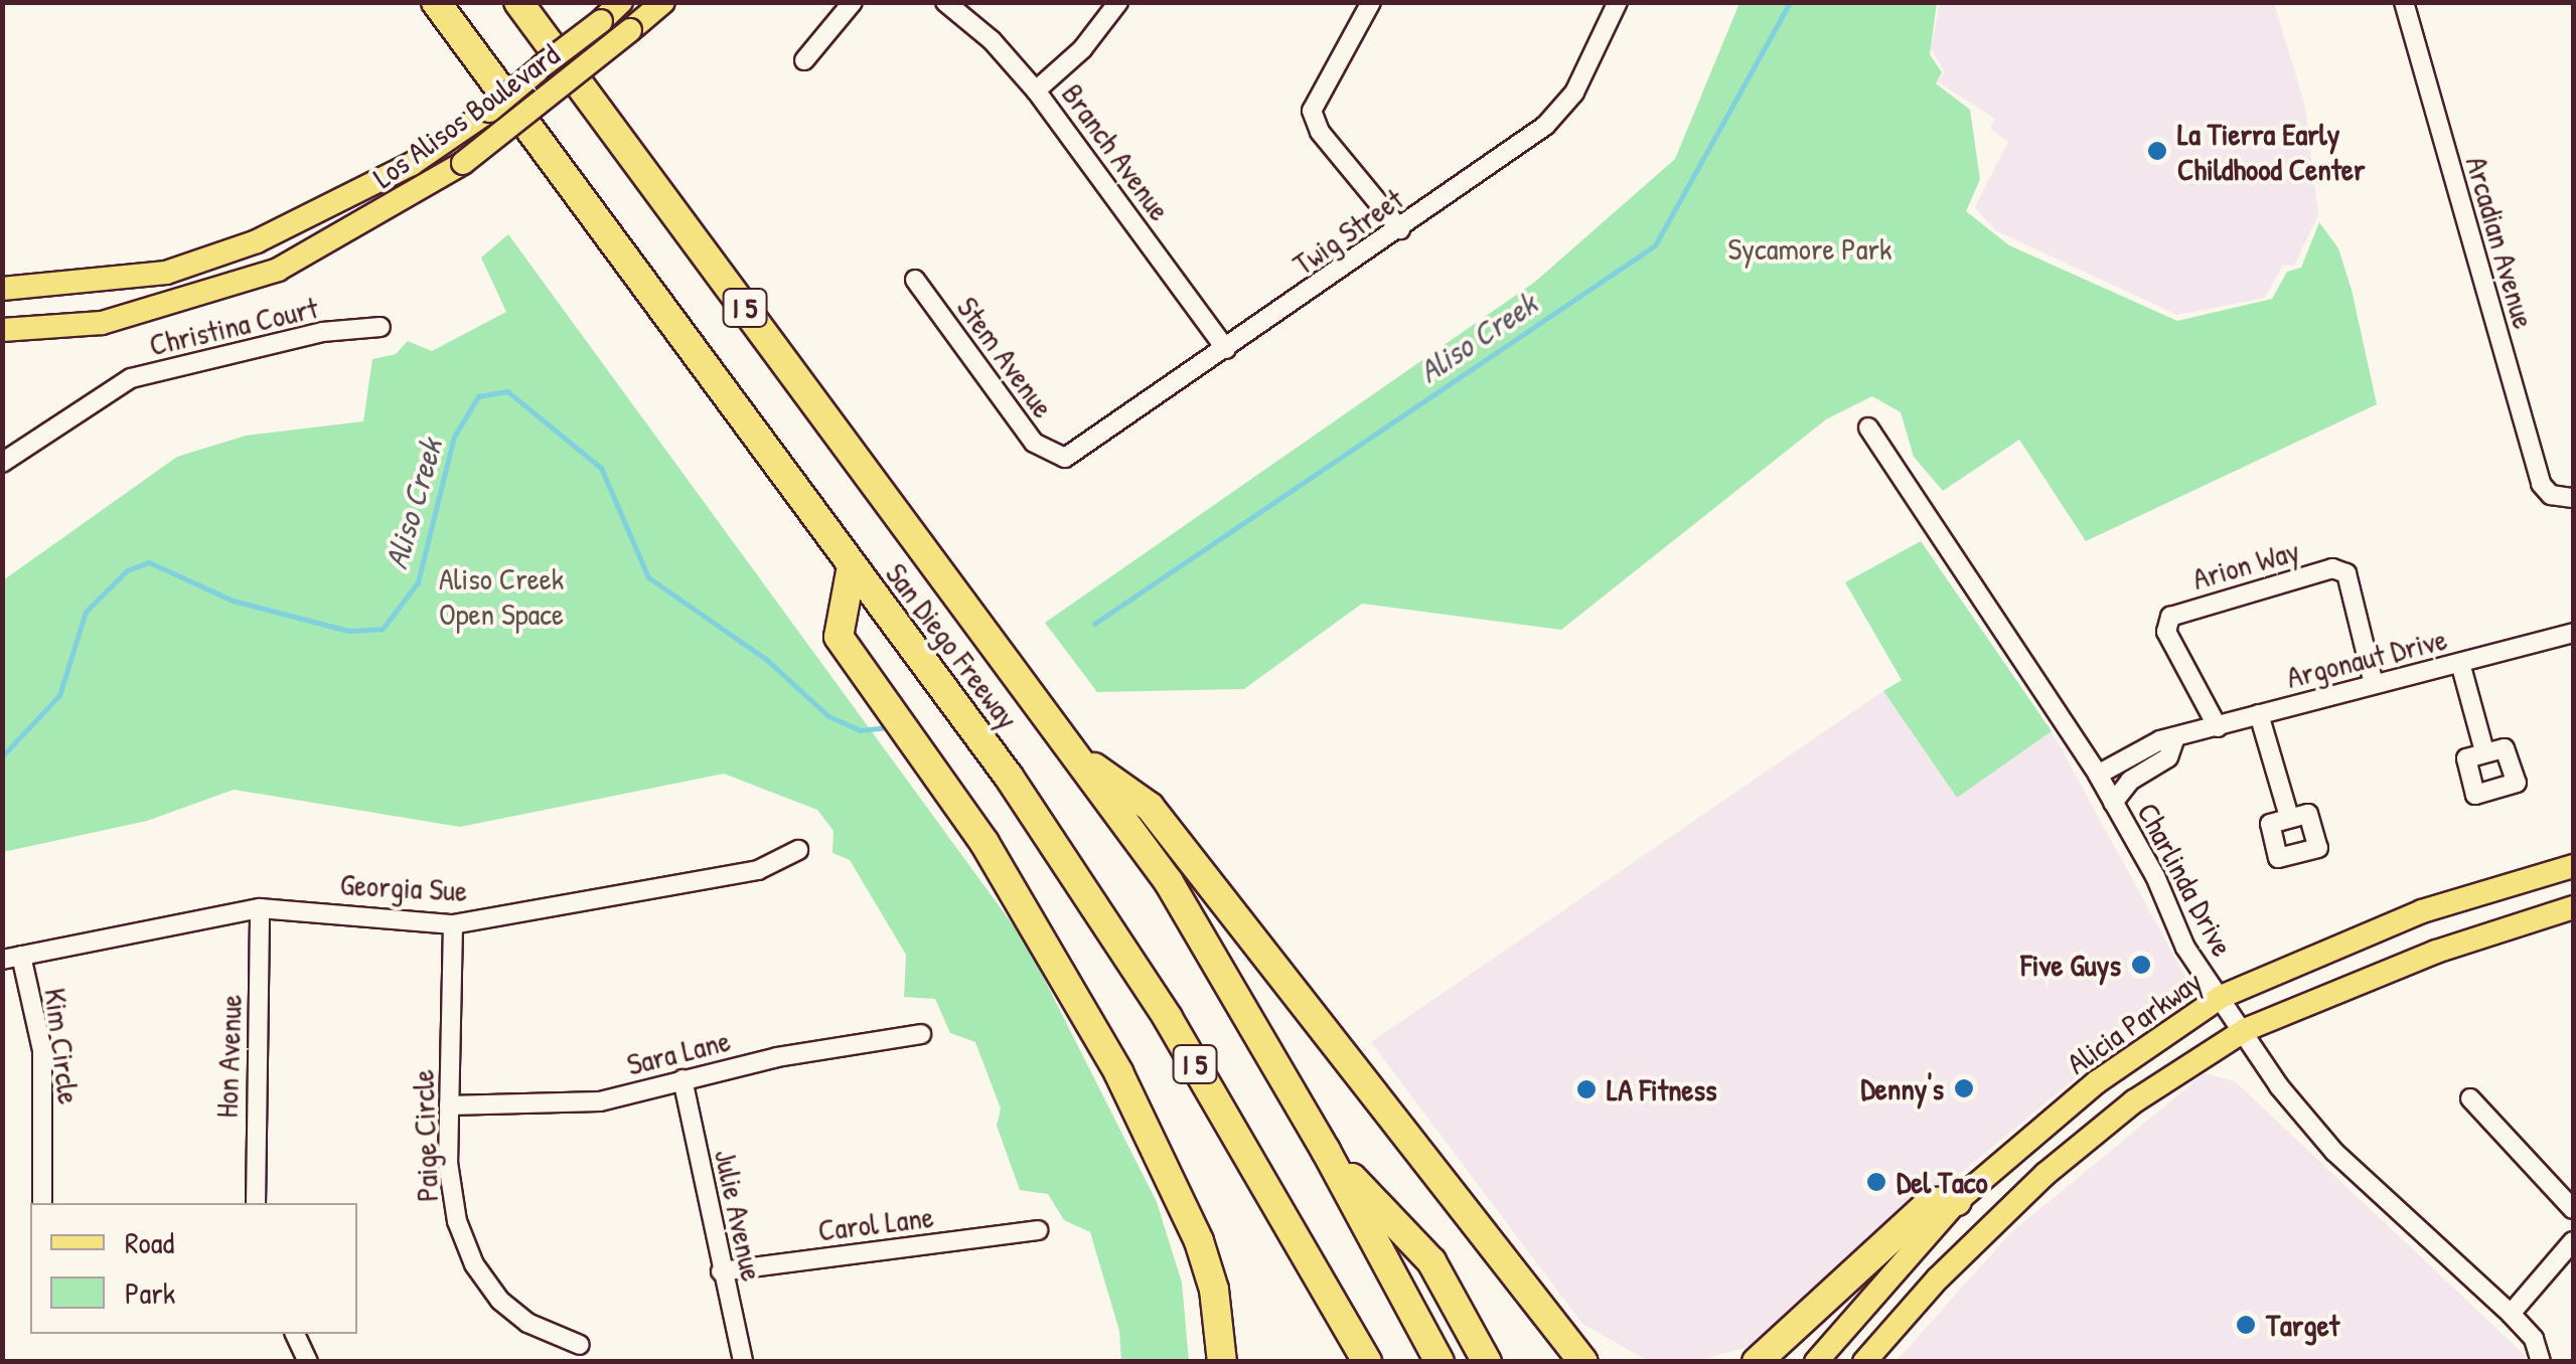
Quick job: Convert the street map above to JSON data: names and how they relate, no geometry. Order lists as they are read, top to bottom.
{
  "streets": {
    "highway": ["I 5", "San Diego Freeway"],
    "main road": ["Los Alisos Boulevard", "Alicia Parkway"],
    "street": [
      "Branch Avenue",
      "Twig Street",
      "Arcadian Avenue",
      "Christina Court",
      "Stem Avenue",
      "Arion Way",
      "Argonaut Drive",
      "Charlinda Drive",
      "Georgia Sue",
      "Kim Circle",
      "Sara Lane",
      "Hon Avenue",
      "Paige Circle",
      "Julie Avenue",
      "Carol Lane"
    ]
  },
  "crossings": [
    ["Branch Avenue", "Twig Street"],
    ["Twig Street", "Stem Avenue"],
    ["Arion Way", "Argonaut Drive"],
    ["Argonaut Drive", "Charlinda Drive"],
    ["Charlinda Drive", "Alicia Parkway"],
    ["Georgia Sue", "Kim Circle"],
    ["Georgia Sue", "Hon Avenue"],
    ["Georgia Sue", "Paige Circle"],
    ["Sara Lane", "Paige Circle"],
    ["Sara Lane", "Julie Avenue"],
    ["Julie Avenue", "Carol Lane"]
  ],
  "water": ["Aliso Creek"],
  "parks": ["Sycamore Park", "Aliso Creek Open Space"],
  "places": [
    "La Tierra Early Childhood Center",
    "Five Guys",
    "Denny's",
    "LA Fitness",
    "Del Taco",
    "Target"
  ],
  "legend": ["Road", "Park"]
}
